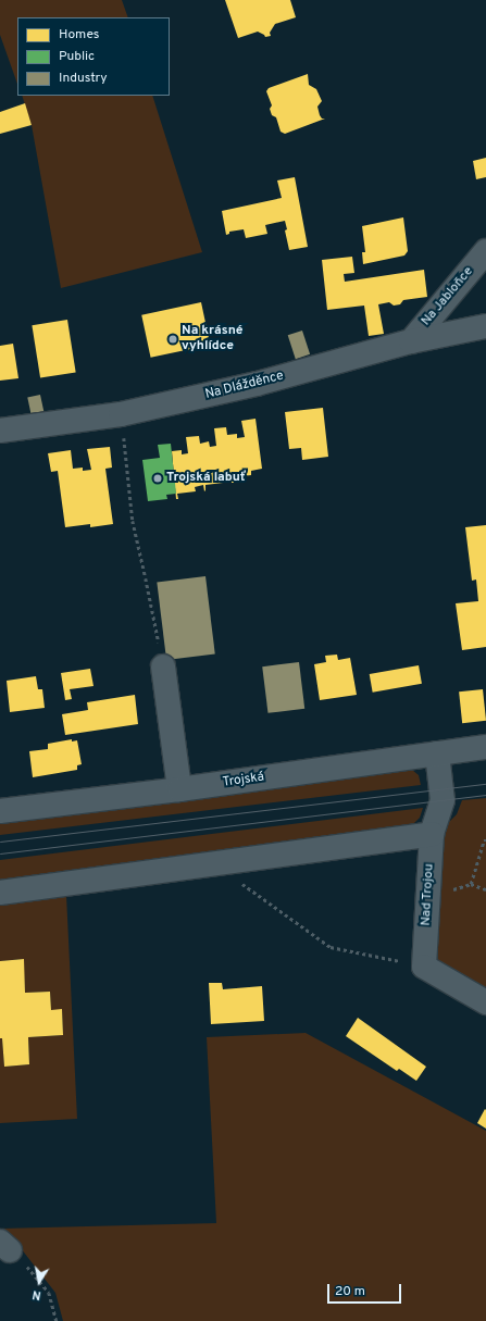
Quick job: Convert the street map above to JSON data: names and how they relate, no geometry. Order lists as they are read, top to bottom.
{
  "streets": {
    "street": [
      "Na Jabloňce",
      "Na Dlážděnce",
      "Trojská",
      "Nad Trojou"
    ]
  },
  "crossings": [
    ["Na Jabloňce", "Na Dlážděnce"],
    ["Trojská", "Nad Trojou"]
  ],
  "places": ["Na krásné vyhlídce", "Trojská labuť"],
  "legend": ["Homes", "Public", "Industry"],
  "scale_bar": "20 m",
  "north": "bottom"
}
